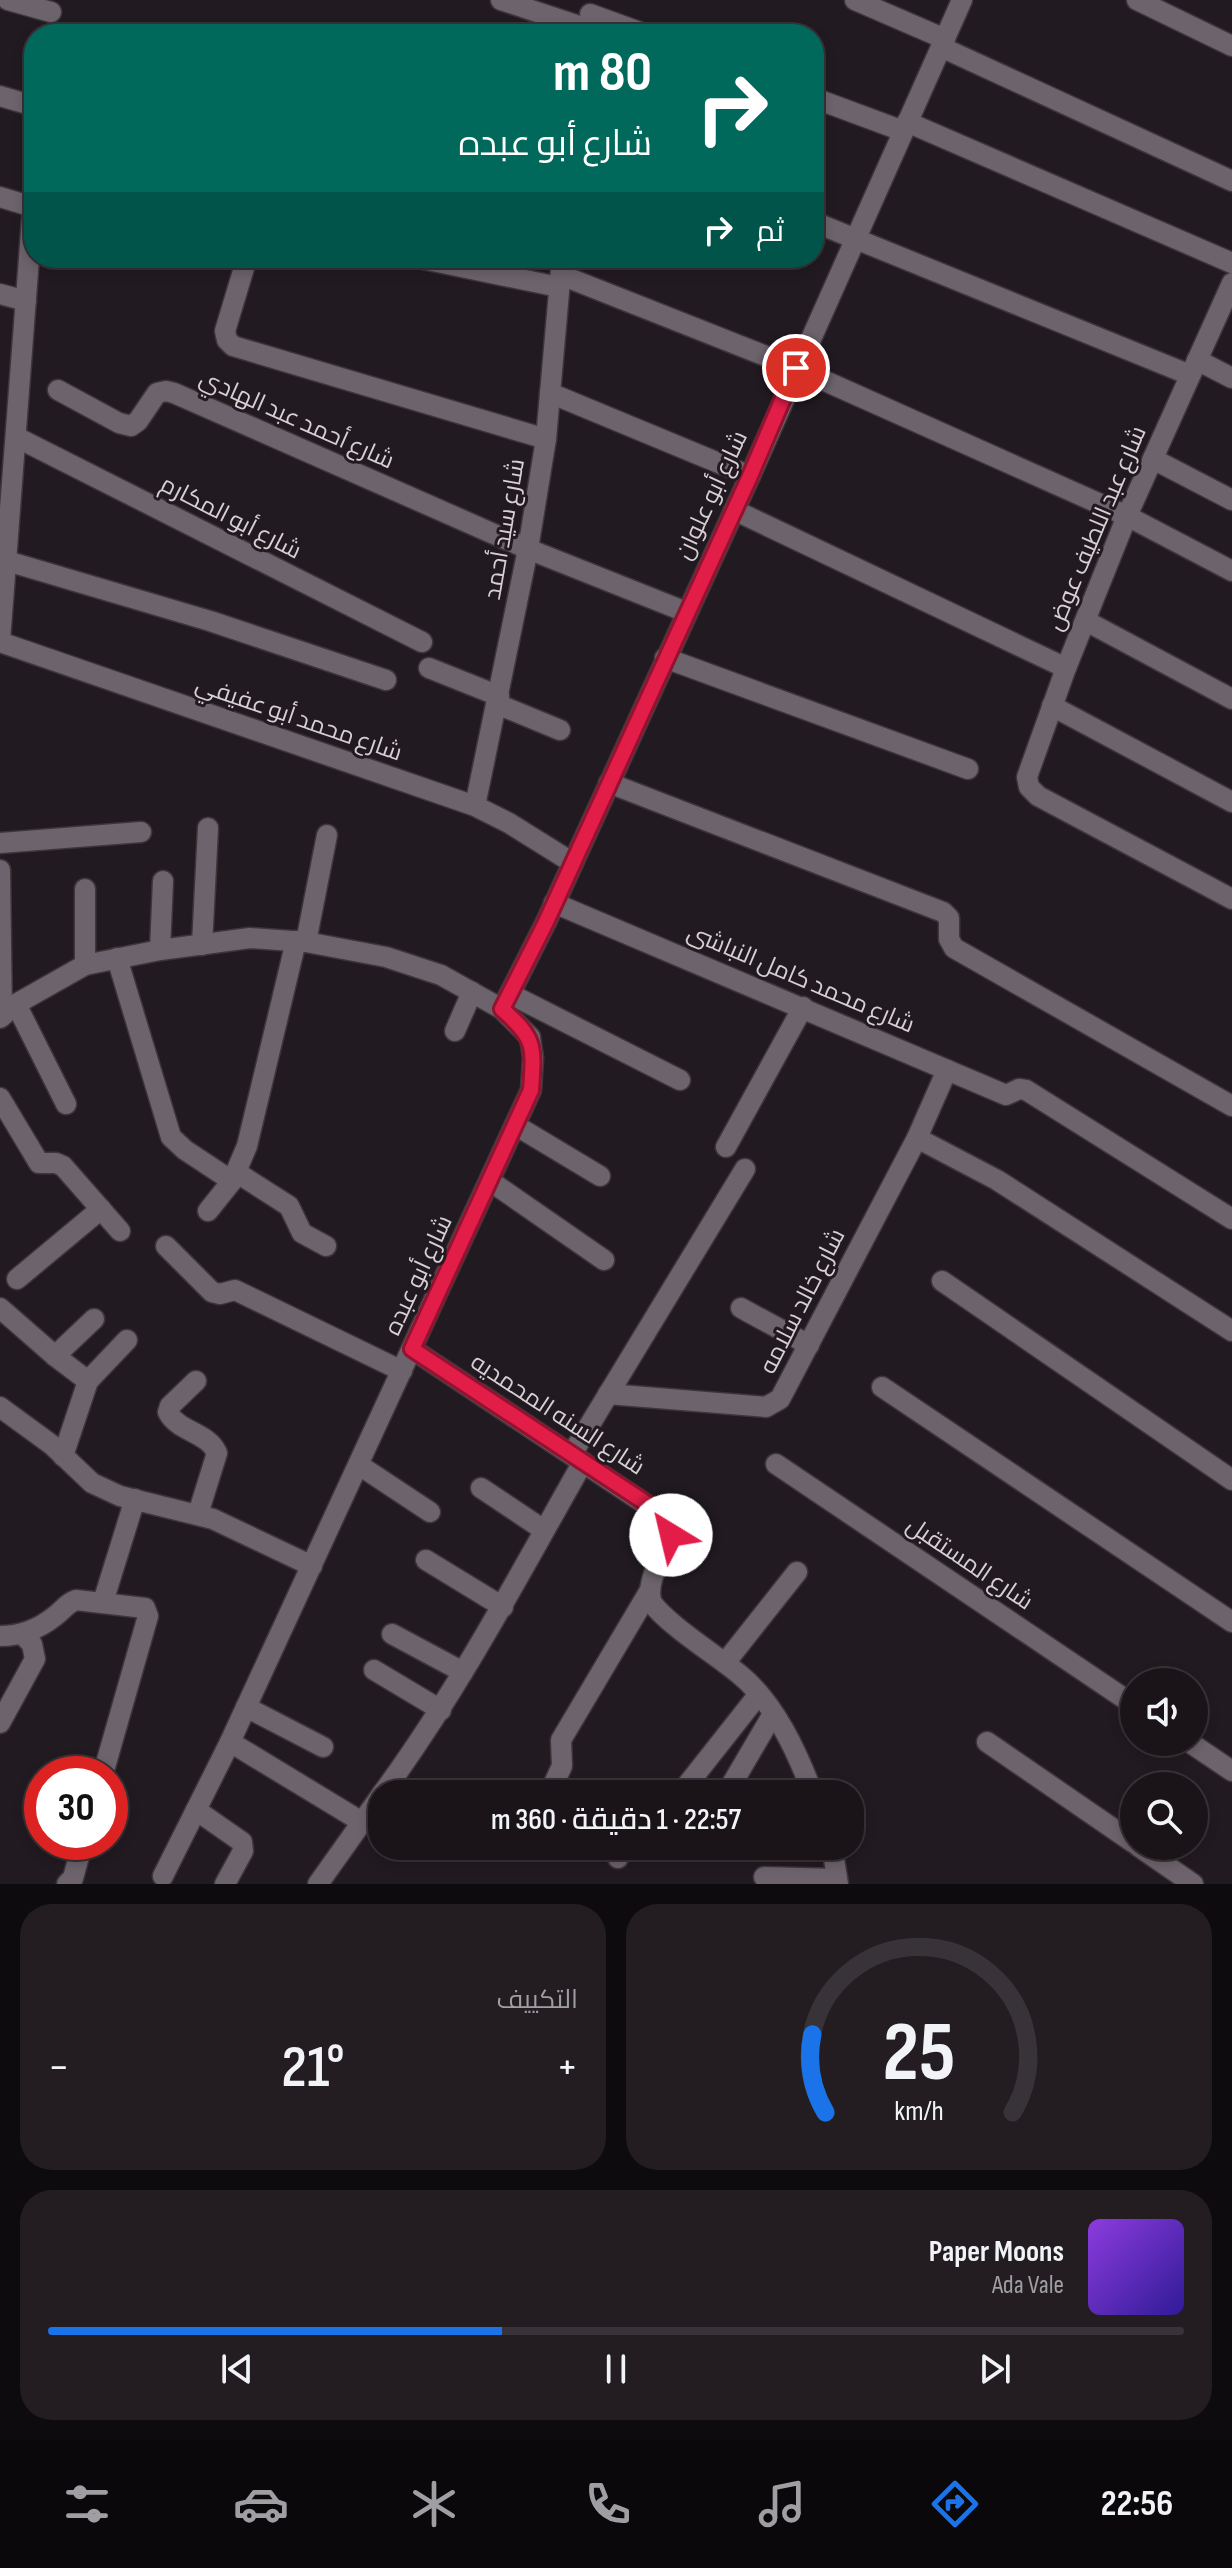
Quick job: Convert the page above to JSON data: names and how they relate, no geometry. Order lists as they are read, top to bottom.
{
  "streets": {
    "street": [
      "شارع أحمد عبد الهادي",
      "شارع أبو علوان",
      "شارع أبو المكارم",
      "شارع عبد اللطيف عوض",
      "شارع سيد أحمد",
      "شارع محمد أبو عفيفي",
      "شارع محمد كامل النباشى",
      "شارع أبو عبده",
      "شارع خالد سلامه",
      "شارع السنه المحمديه",
      "شارع المستقبل"
    ]
  },
  "crossings": [
    ["شارع أحمد عبد الهادي", "شارع سيد أحمد"],
    ["شارع أبو علوان", "شارع محمد أبو عفيفي"],
    ["شارع أبو علوان", "شارع محمد كامل النباشى"],
    ["شارع أبو علوان", "شارع أبو عبده"],
    ["شارع سيد أحمد", "شارع محمد أبو عفيفي"],
    ["شارع محمد كامل النباشى", "شارع خالد سلامه"],
    ["شارع أبو عبده", "شارع السنه المحمديه"]
  ],
  "page": {
    "turn": ["80 m", "شارع أبو عبده"],
    "then": "ثم",
    "limit": "30",
    "trip": "22:57 · 1 دقيقة · 360 m",
    "tile": "التكييف",
    "heat": ["−", "21°", "+"],
    "song": ["Paper Moons", "Ada Vale"],
    "tabs": "22:56",
    "gauge": ["25", "km/h"]
  }
}
